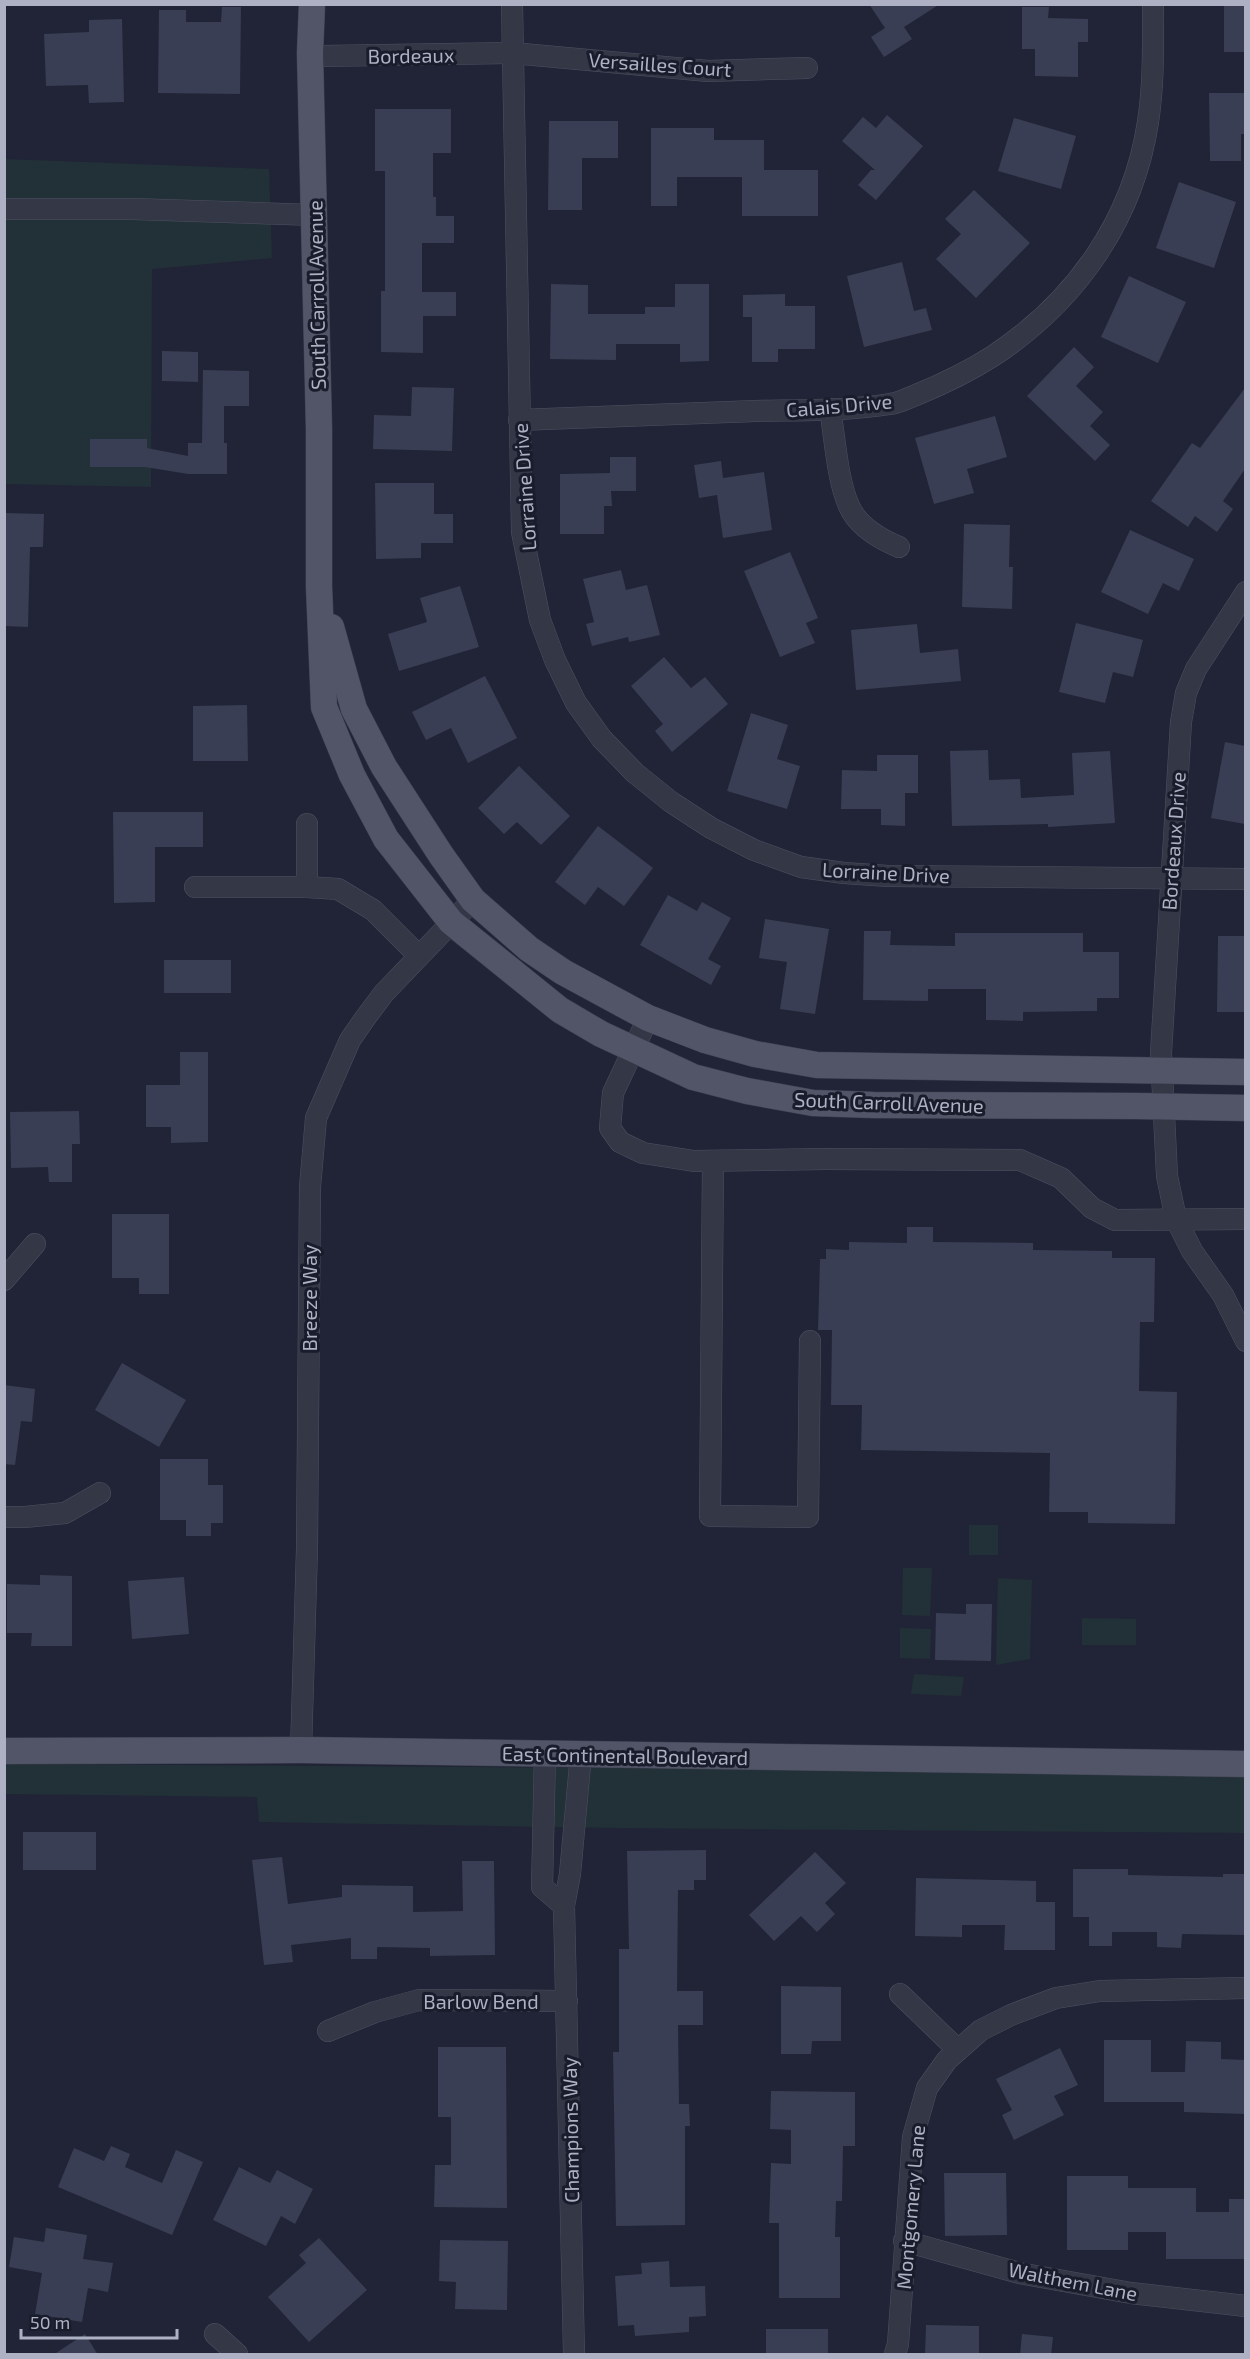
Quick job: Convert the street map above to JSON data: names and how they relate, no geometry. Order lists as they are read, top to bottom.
{
  "streets": {
    "main road": ["South Carroll Avenue", "East Continental Boulevard"],
    "street": [
      "Bordeaux",
      "Versailles Court",
      "Calais Drive",
      "Lorraine Drive",
      "Bordeaux Drive",
      "Breeze Way",
      "Barlow Bend",
      "Champions Way",
      "Montgomery Lane",
      "Walthem Lane"
    ]
  },
  "crossings": [
    ["Bordeaux", "Versailles Court"],
    ["Bordeaux", "South Carroll Avenue"],
    ["Bordeaux", "Lorraine Drive"],
    ["Versailles Court", "Lorraine Drive"],
    ["South Carroll Avenue", "Bordeaux Drive"],
    ["South Carroll Avenue", "Breeze Way"],
    ["Calais Drive", "Lorraine Drive"],
    ["Lorraine Drive", "Bordeaux Drive"],
    ["Breeze Way", "East Continental Boulevard"],
    ["East Continental Boulevard", "Champions Way"],
    ["Barlow Bend", "Champions Way"],
    ["Montgomery Lane", "Walthem Lane"]
  ],
  "scale_bar": "50 m"
}
